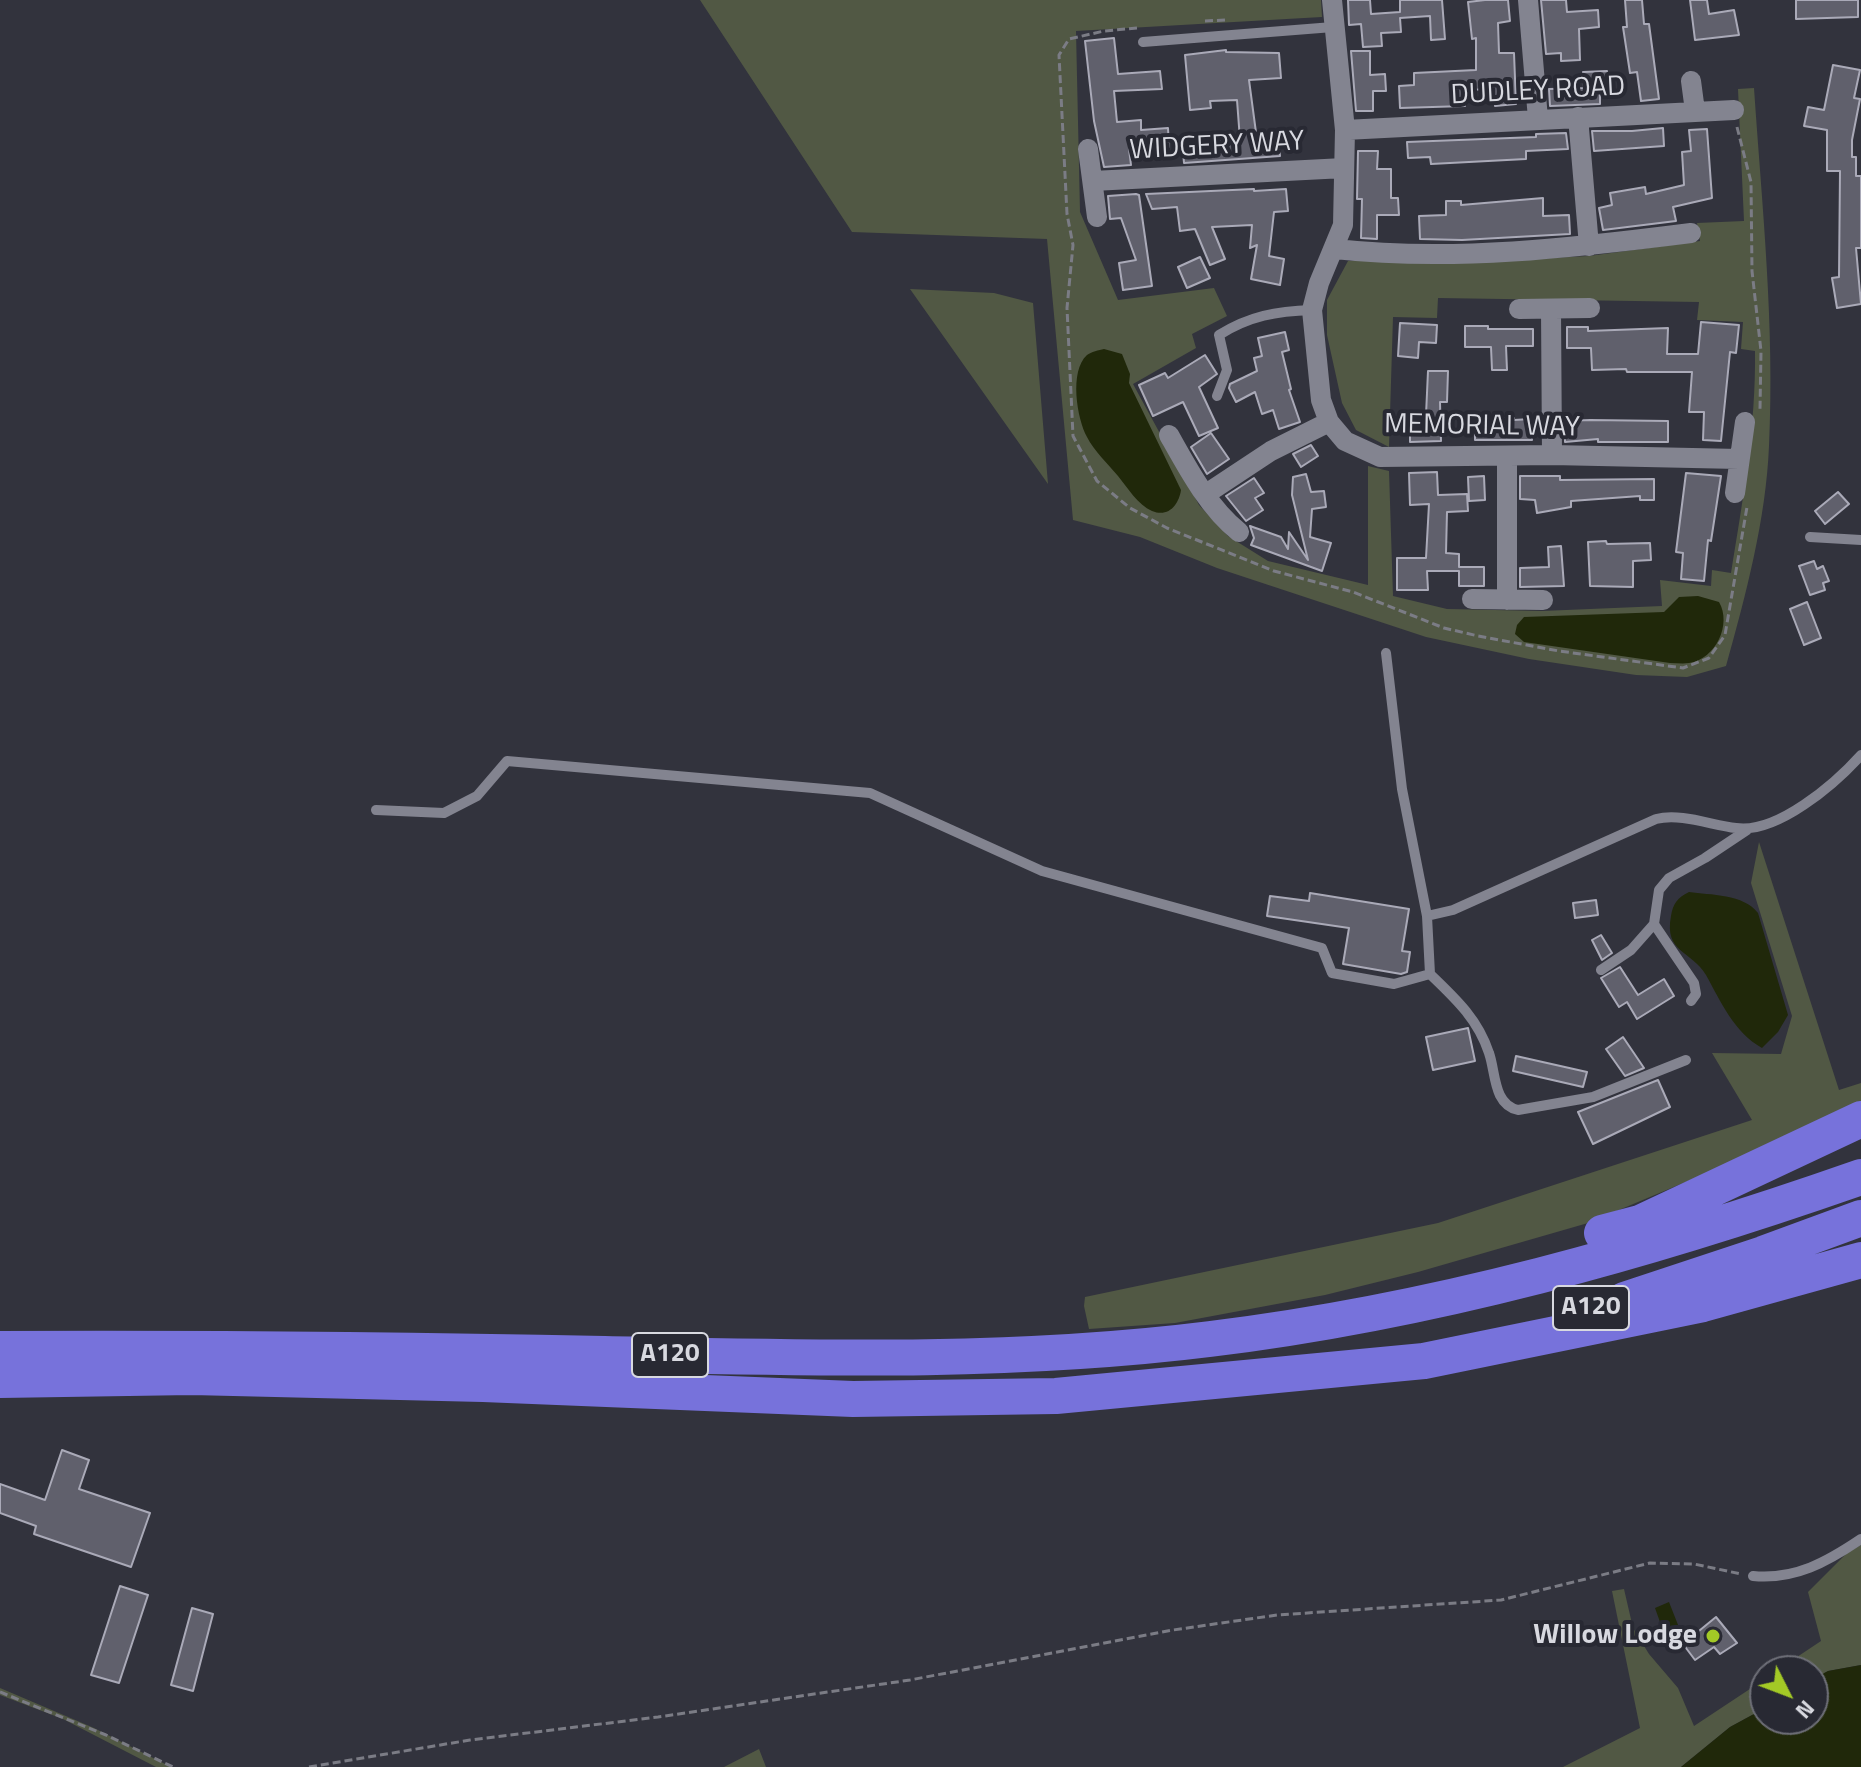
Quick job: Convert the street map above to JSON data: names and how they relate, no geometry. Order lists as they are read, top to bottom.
{
  "streets": {
    "highway": ["A120"],
    "street": ["DUDLEY ROAD", "WIDGERY WAY", "MEMORIAL WAY"]
  },
  "places": ["Willow Lodge"],
  "north": "bottom right"
}
